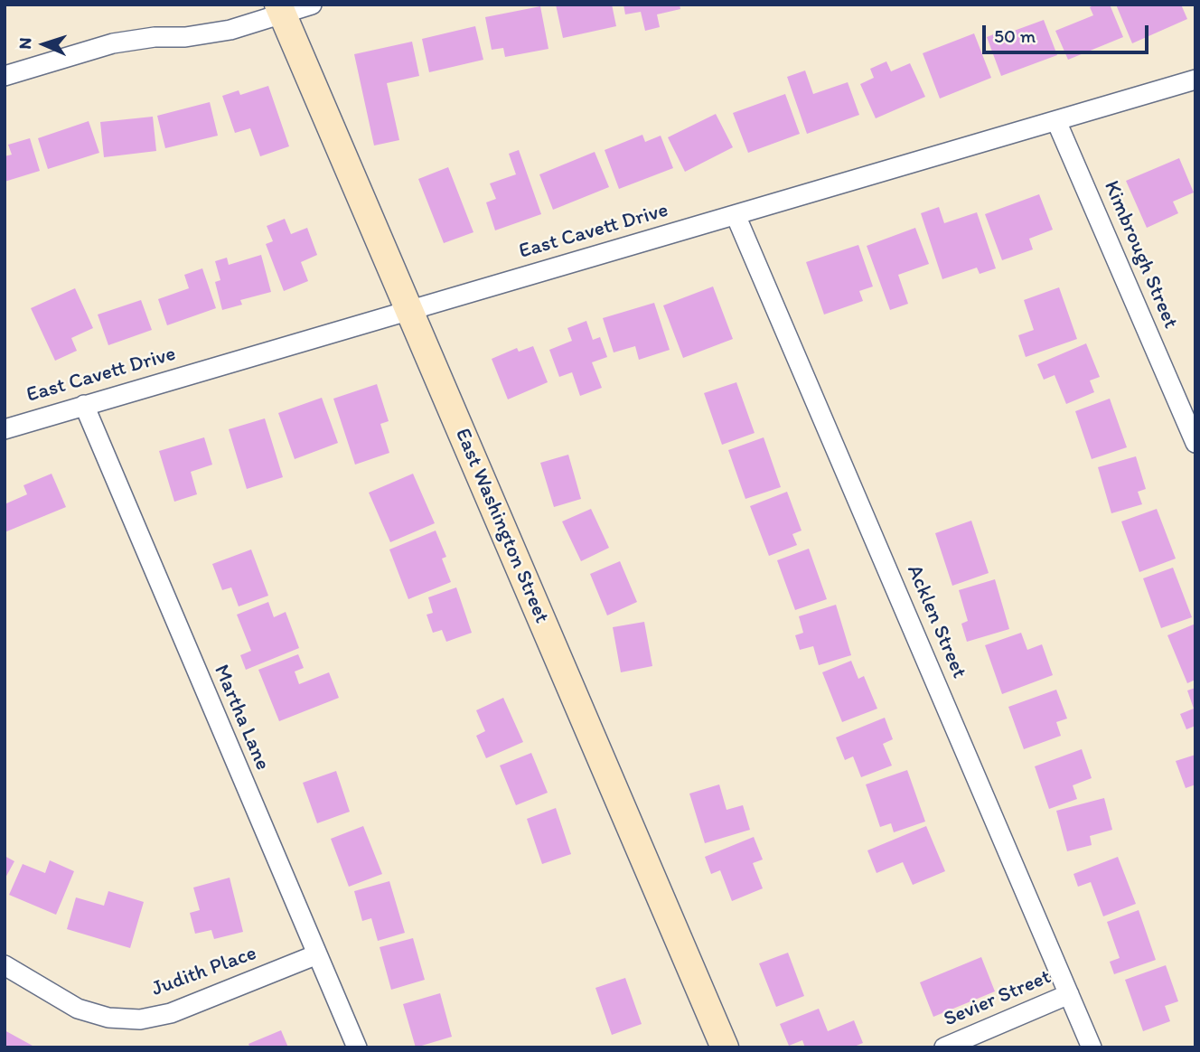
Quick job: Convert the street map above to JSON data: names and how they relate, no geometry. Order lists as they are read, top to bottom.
{
  "streets": {
    "street": [
      "East Cavett Drive",
      "Kimbrough Street",
      "East Washington Street",
      "Acklen Street",
      "Martha Lane",
      "Judith Place",
      "Sevier Street"
    ]
  },
  "crossings": [
    ["East Cavett Drive", "Kimbrough Street"],
    ["East Cavett Drive", "East Washington Street"],
    ["East Cavett Drive", "Acklen Street"],
    ["East Cavett Drive", "Martha Lane"],
    ["Acklen Street", "Sevier Street"],
    ["Martha Lane", "Judith Place"]
  ],
  "scale_bar": "50 m",
  "north": "left"
}
